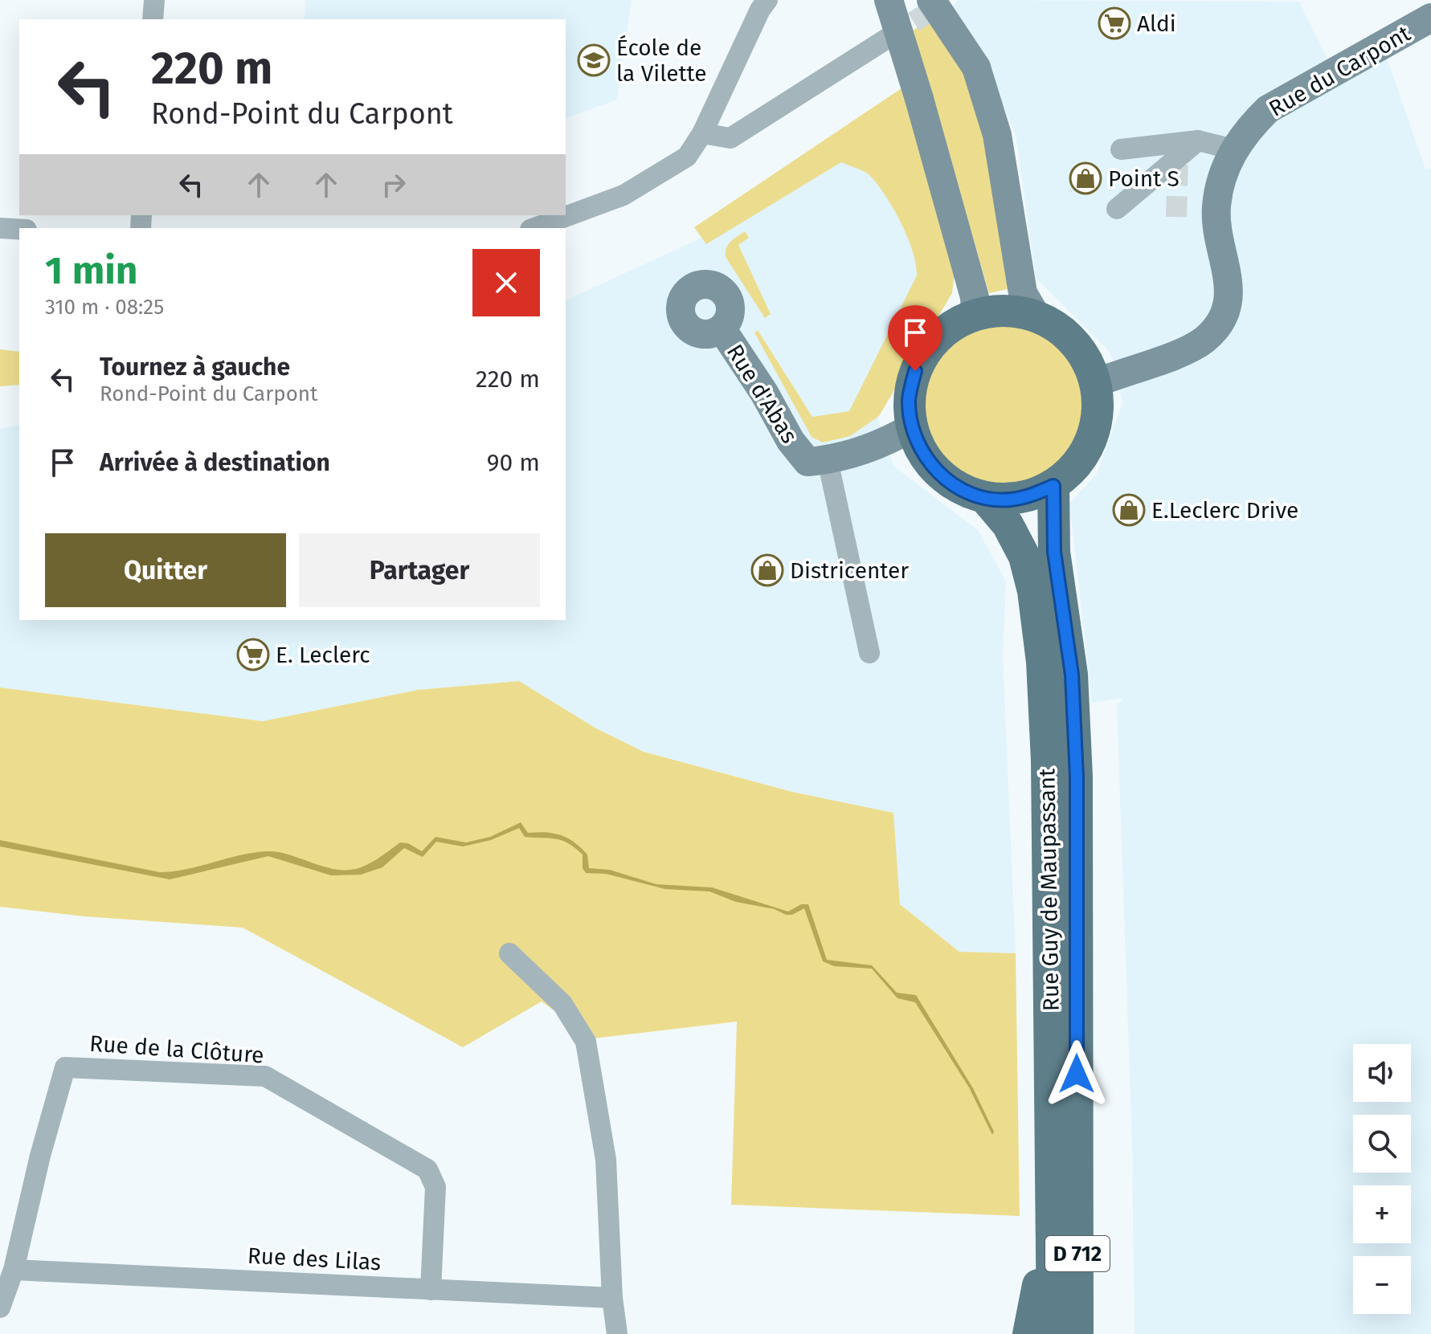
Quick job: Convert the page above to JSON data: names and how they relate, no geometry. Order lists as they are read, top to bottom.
{
  "streets": {
    "main road": ["Rue Guy de Maupassant", "D 712"],
    "street": [
      "Rue du Carpont",
      "Rue d'Abas",
      "Rue de la Clôture",
      "Rue des Lilas"
    ]
  },
  "crossings": [
    ["Rue du Carpont", "Rue Guy de Maupassant"],
    ["Rue de la Clôture", "Rue des Lilas"]
  ],
  "places": {
    "supermarket": ["Aldi", "E. Leclerc"],
    "school or university": ["École de la Vilette"],
    "shop": ["Point S", "E.Leclerc Drive", "Districenter"]
  },
  "page": {
    "turn": ["220 m", "Rond-Point du Carpont"],
    "heading": ["1 min", "310 m · 08:25"],
    "list": [
      {
        "name": "Tournez à gauche",
        "note": "Rond-Point du Carpont",
        "value": "220 m"
      },
      {
        "name": "Arrivée à destination",
        "value": "90 m"
      }
    ],
    "buttons": ["Quitter", "Partager"],
    "map_buttons": ["+", "−"]
  }
}
